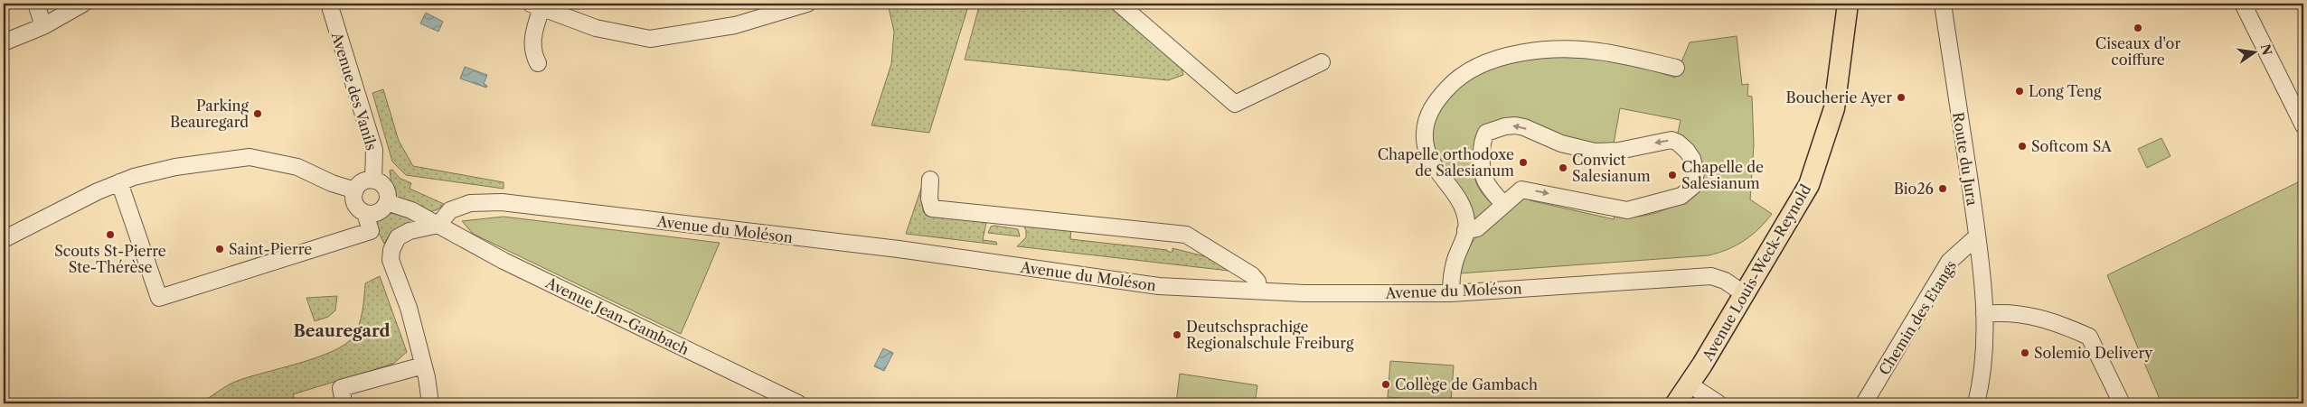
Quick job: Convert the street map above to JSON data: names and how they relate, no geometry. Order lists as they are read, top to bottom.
{
  "streets": {
    "main road": ["Avenue Louis-Weck-Reynold"],
    "street": [
      "Avenue des Vanils",
      "Route du Jura",
      "Avenue du Moléson",
      "Avenue Jean-Gambach",
      "Chemin des Etangs"
    ]
  },
  "crossings": [
    ["Avenue des Vanils", "Avenue Jean-Gambach"],
    ["Route du Jura", "Chemin des Etangs"],
    ["Avenue du Moléson", "Avenue Louis-Weck-Reynold"],
    ["Avenue du Moléson", "Avenue Jean-Gambach"]
  ],
  "districts": ["Beauregard"],
  "places": [
    "Ciseaux d'or coiffure",
    "Long Teng",
    "Boucherie Ayer",
    "Parking Beauregard",
    "Softcom SA",
    "Chapelle orthodoxe de Salesianum",
    "Convict Salesianum",
    "Chapelle de Salesianum",
    "Bio26",
    "Scouts St-Pierre Ste-Thérèse",
    "Saint-Pierre",
    "Deutschsprachige Regionalschule Freiburg",
    "Solemio Delivery",
    "Collège de Gambach"
  ],
  "north": "right"
}
